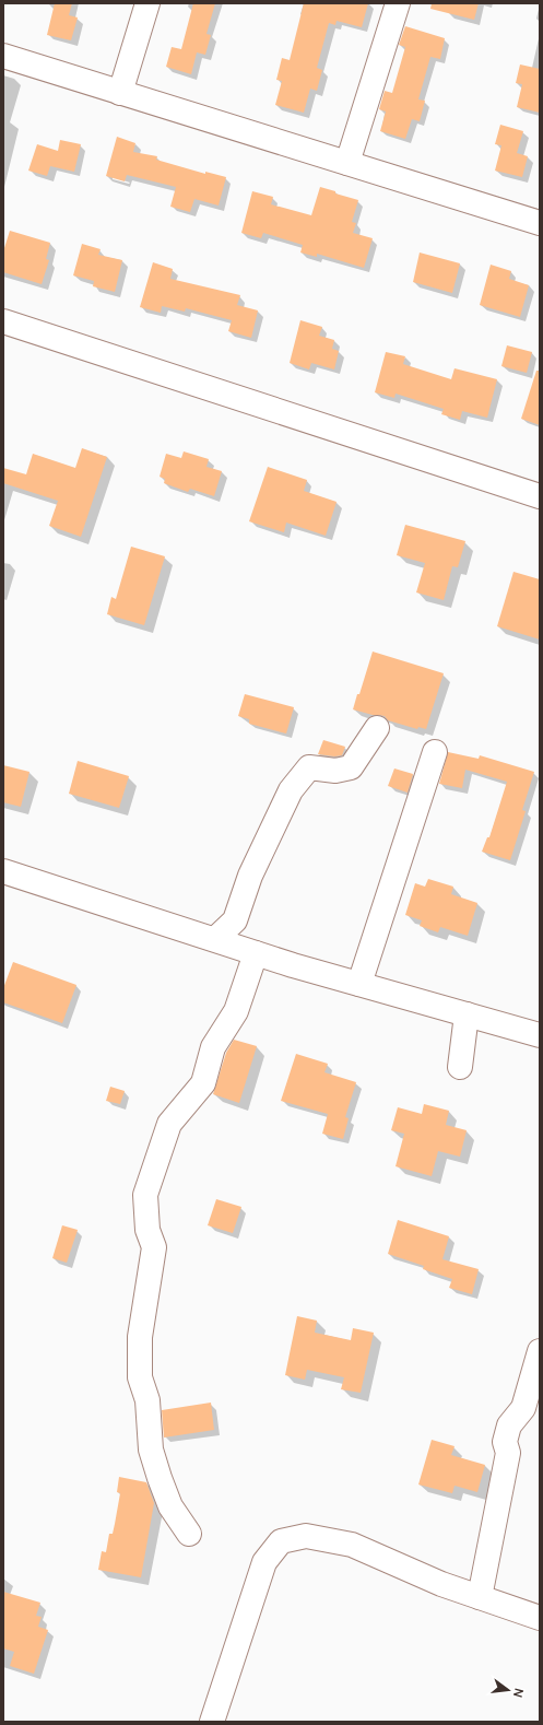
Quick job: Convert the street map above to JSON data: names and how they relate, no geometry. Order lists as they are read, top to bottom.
{
  "north": "right"
}
